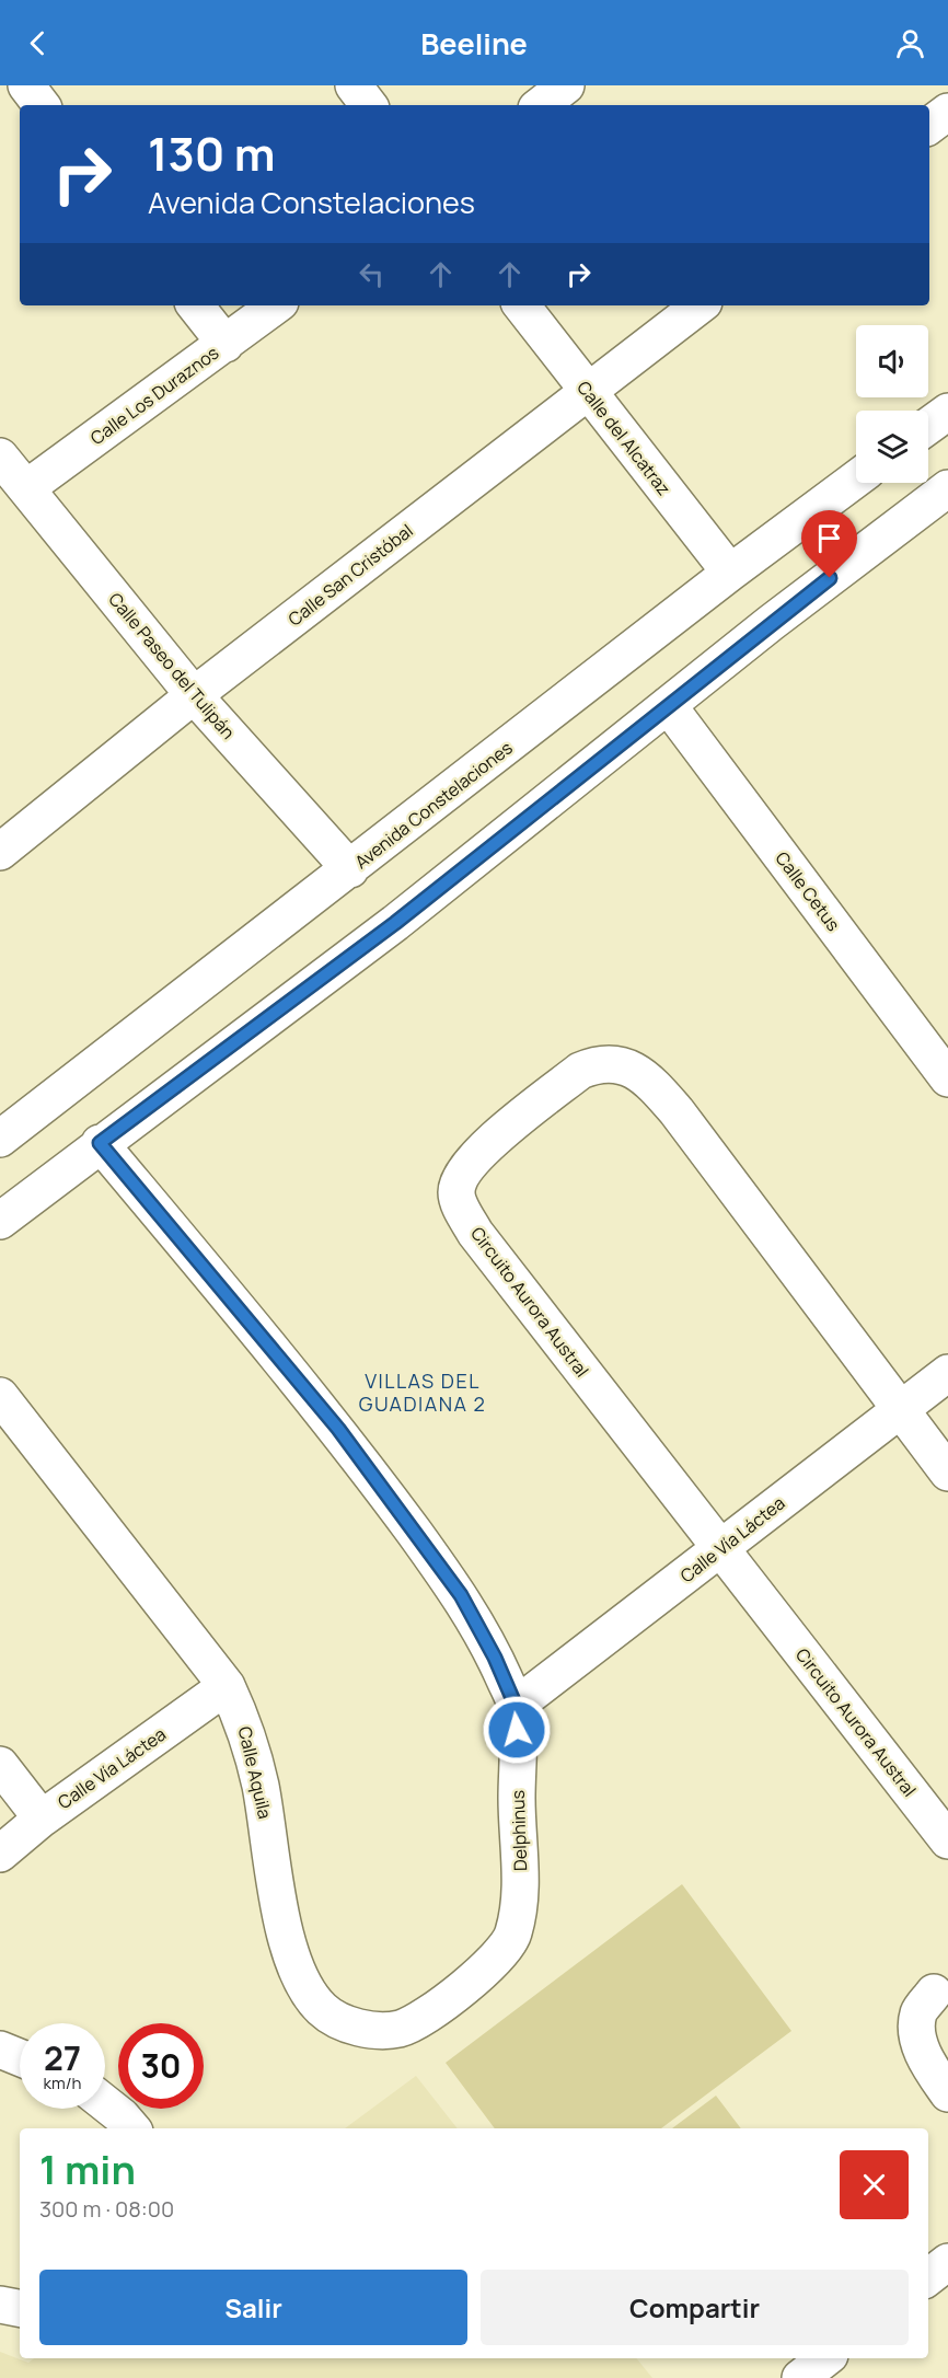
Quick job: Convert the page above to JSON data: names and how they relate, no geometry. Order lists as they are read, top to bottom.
{
  "streets": {
    "street": [
      "Calle Los Duraznos",
      "Calle del Alcatraz",
      "Calle San Cristóbal",
      "Calle Paseo del Tulipán",
      "Avenida Constelaciones",
      "Calle Cetus",
      "Circuito Aurora Austral",
      "Calle Vía Láctea",
      "Calle Aquila",
      "Delphinus"
    ]
  },
  "crossings": [
    ["Calle Los Duraznos", "Calle Paseo del Tulipán"],
    ["Calle del Alcatraz", "Calle San Cristóbal"],
    ["Calle del Alcatraz", "Avenida Constelaciones"],
    ["Calle San Cristóbal", "Calle Paseo del Tulipán"],
    ["Calle Paseo del Tulipán", "Avenida Constelaciones"],
    ["Circuito Aurora Austral", "Calle Vía Láctea"],
    ["Calle Vía Láctea", "Calle Aquila"],
    ["Calle Vía Láctea", "Delphinus"],
    ["Calle Aquila", "Delphinus"]
  ],
  "districts": ["VILLAS DEL GUADIANA 2"],
  "page": {
    "header": "Beeline",
    "turn": ["130 m", "Avenida Constelaciones"],
    "speed": "27 km/h",
    "limit": "30",
    "heading": ["1 min", "300 m · 08:00"],
    "buttons": ["Salir", "Compartir"]
  }
}
